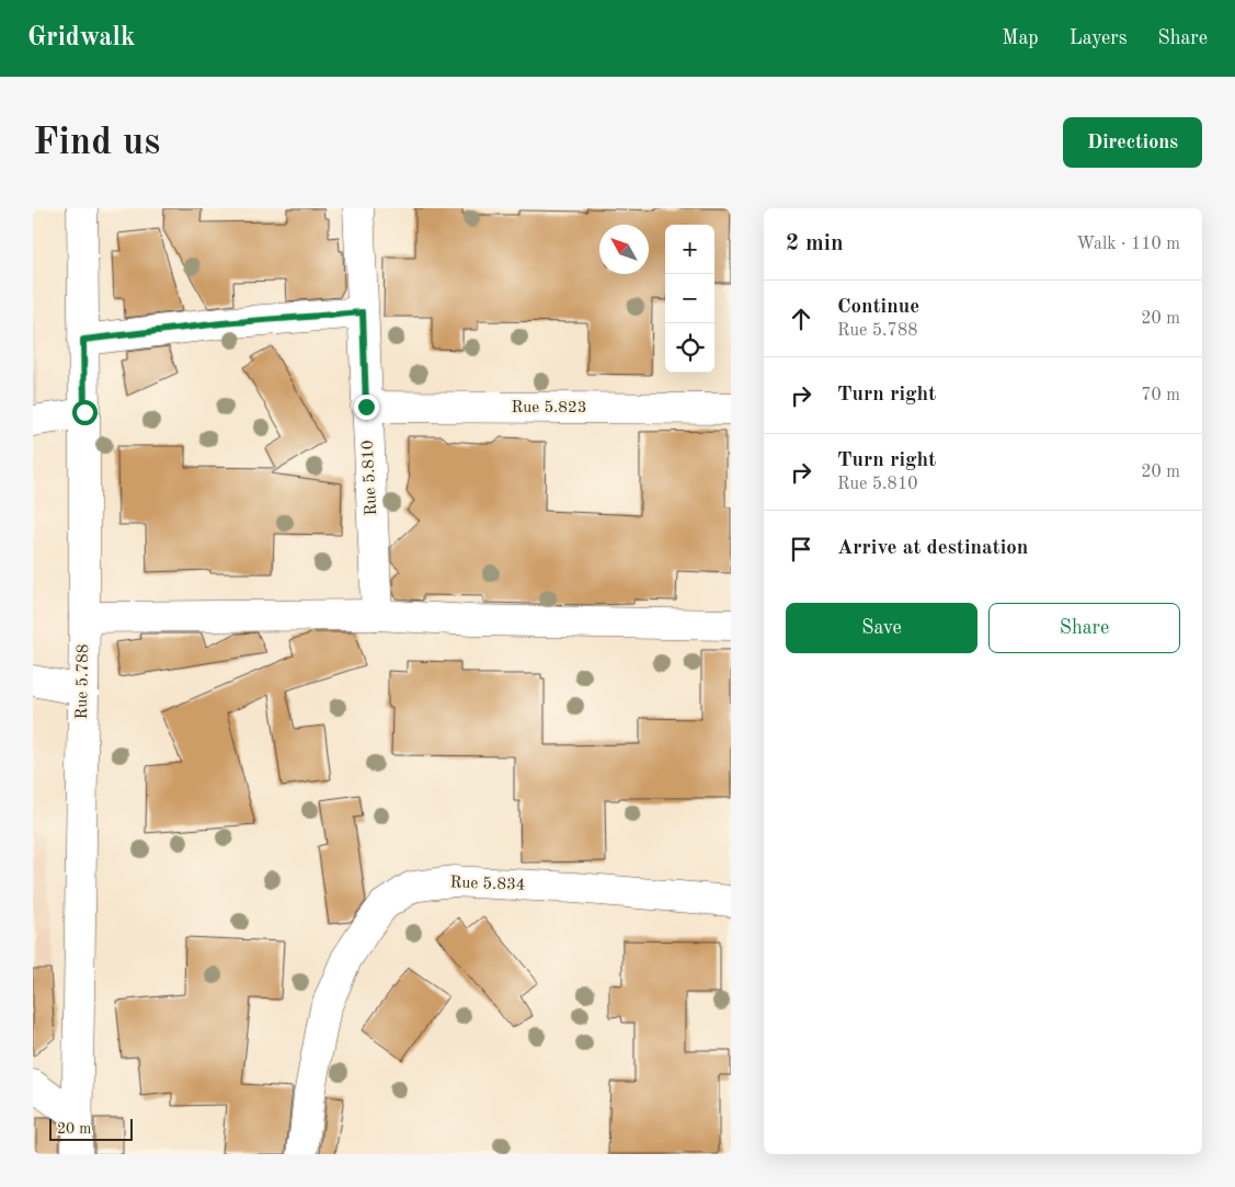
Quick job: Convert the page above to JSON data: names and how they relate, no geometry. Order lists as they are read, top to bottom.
{
  "streets": {
    "street": [
      "Rue 5.823",
      "Rue 5.810",
      "Rue 5.788",
      "Rue 5.834"
    ]
  },
  "crossings": [
    ["Rue 5.823", "Rue 5.810"]
  ],
  "scale_bar": "20 m",
  "north": "top left",
  "page": {
    "header": "Gridwalk",
    "nav": ["Map", "Layers", "Share"],
    "buttons": [
      "Directions",
      ["Save", "Share"]
    ],
    "title": "Find us",
    "heading": ["2 min", "Walk · 110 m"],
    "map_buttons": ["+", "−"],
    "list": [
      ["Continue", "Rue 5.788", "20 m"],
      ["Turn right", "70 m"],
      ["Turn right", "Rue 5.810", "20 m"],
      "Arrive at destination"
    ],
    "scale": "20 m"
  }
}
